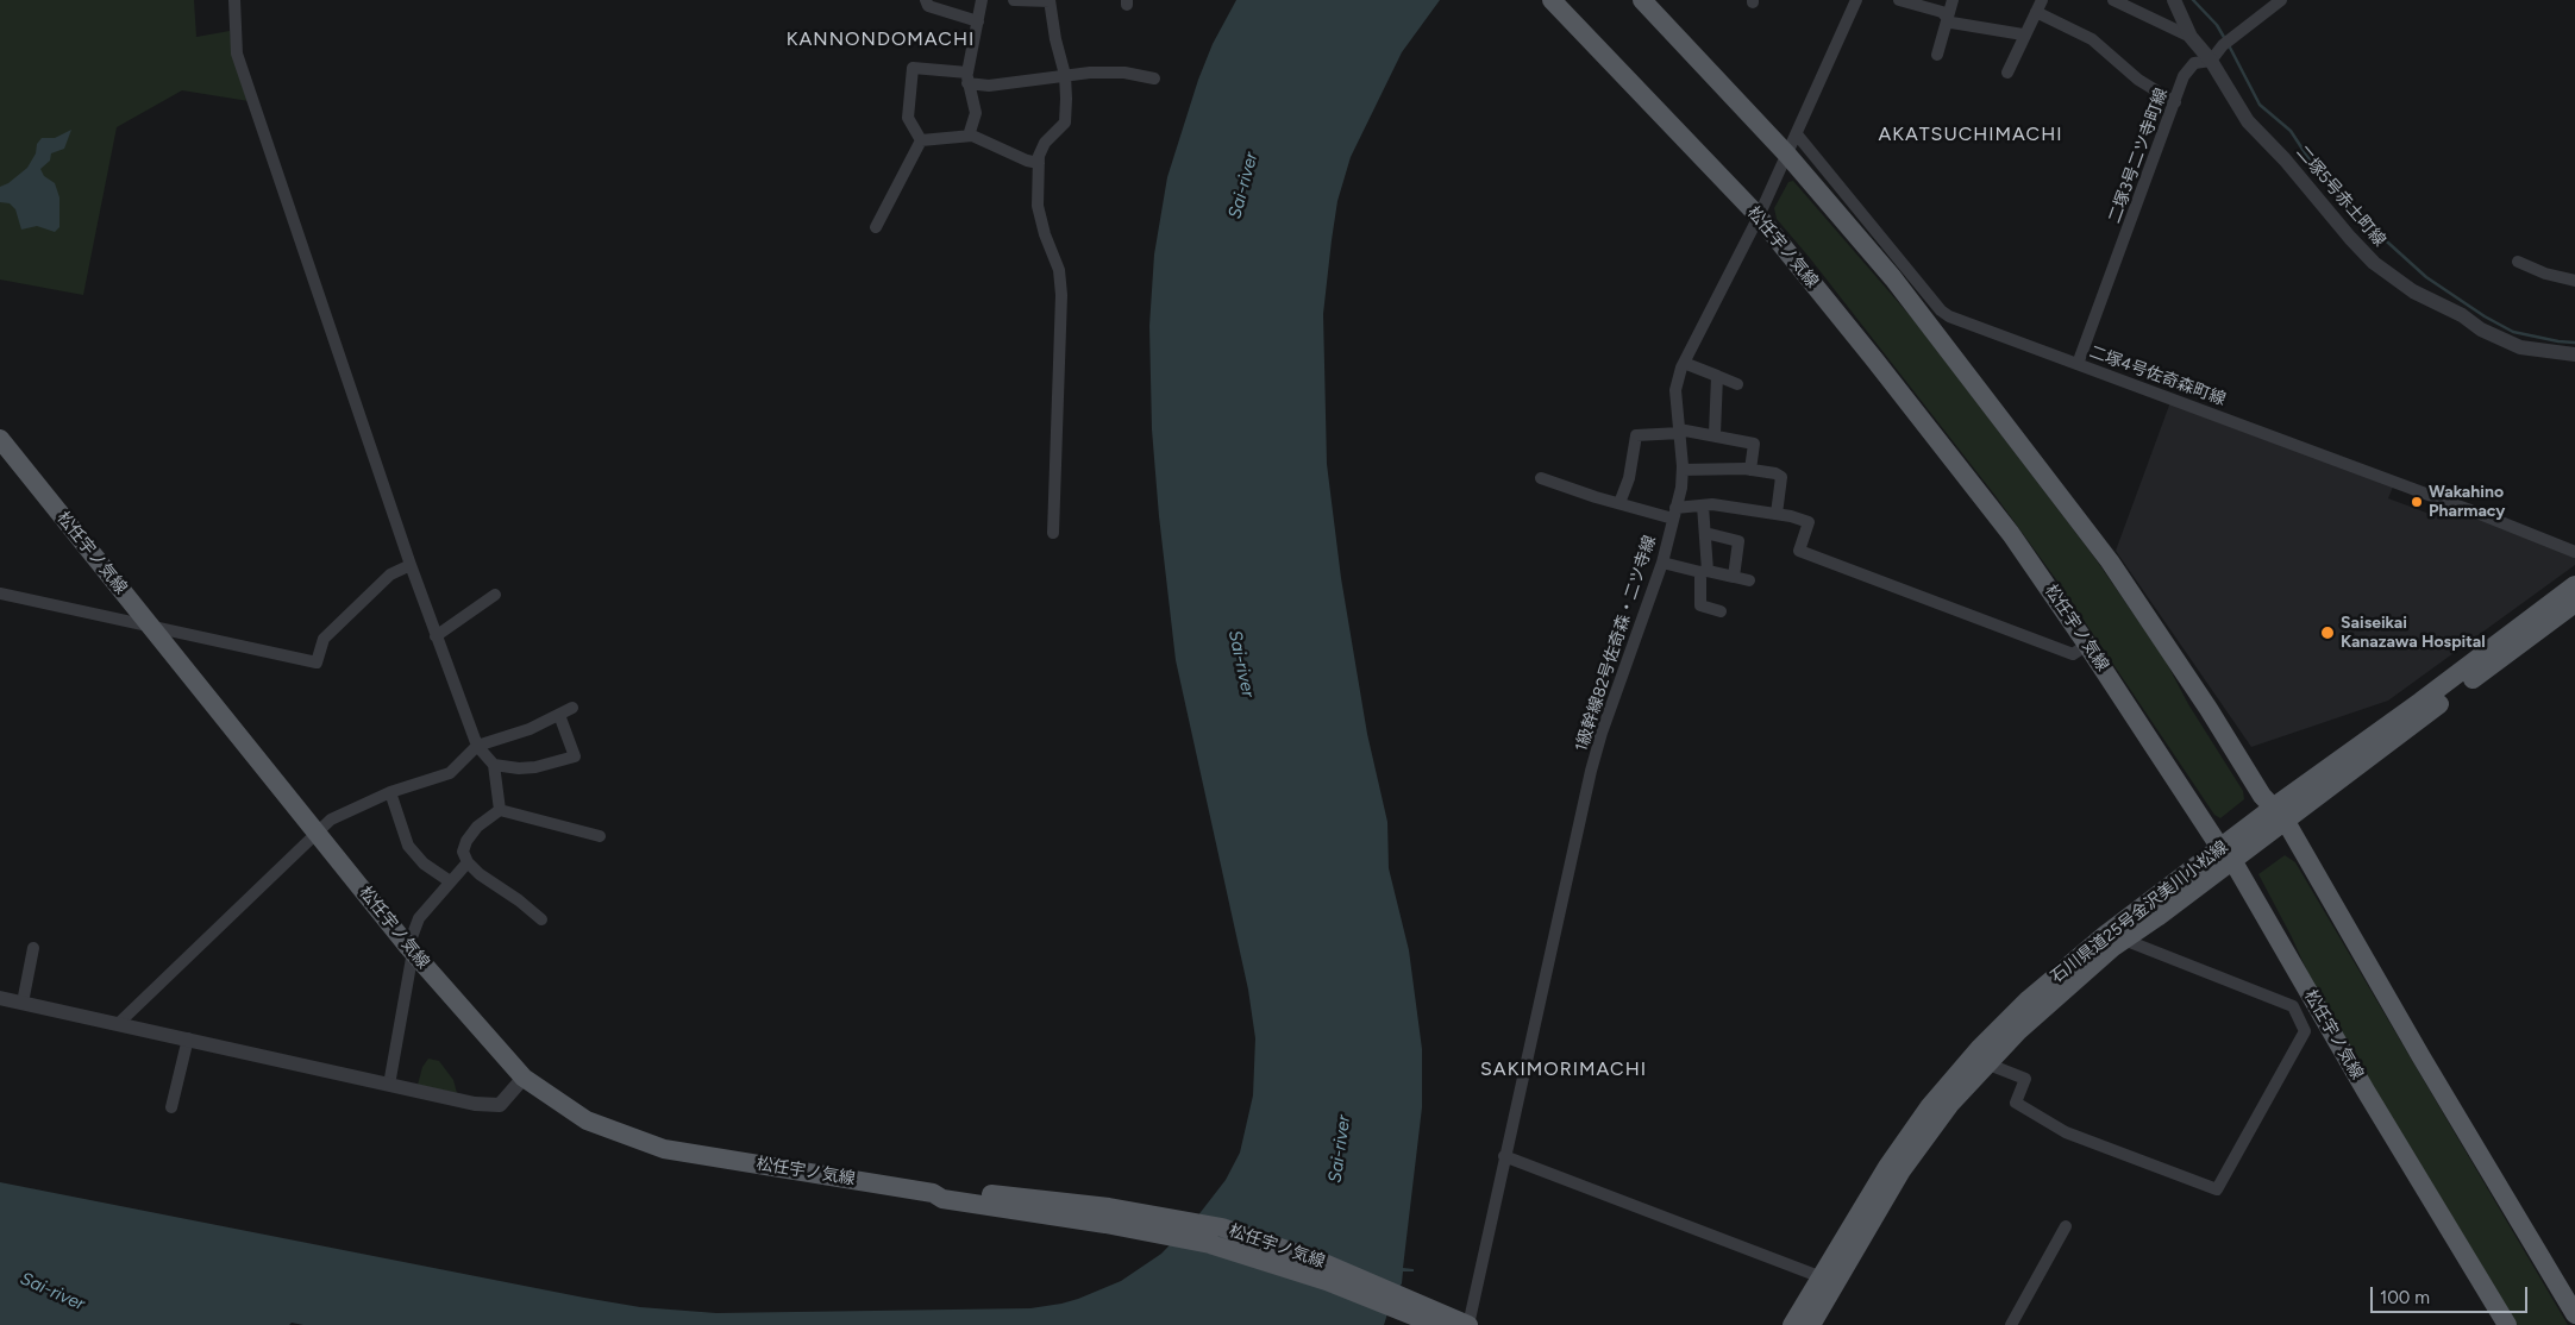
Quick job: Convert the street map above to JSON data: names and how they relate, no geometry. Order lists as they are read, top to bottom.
{
  "streets": {
    "main road": ["松任宇ノ気線", "石川県道25号金沢美川小松線"],
    "street": [
      "二塚3号二ツ寺町線",
      "二塚5号赤土町線",
      "二塚4号佐奇森町線",
      "1級幹線82号佐奇森・二ツ寺線"
    ]
  },
  "crossings": [
    ["二塚3号二ツ寺町線", "二塚5号赤土町線"],
    ["二塚3号二ツ寺町線", "二塚4号佐奇森町線"],
    ["松任宇ノ気線", "1級幹線82号佐奇森・二ツ寺線"],
    ["松任宇ノ気線", "石川県道25号金沢美川小松線"],
    ["二塚4号佐奇森町線", "1級幹線82号佐奇森・二ツ寺線"]
  ],
  "districts": ["KANNONDOMACHI", "AKATSUCHIMACHI", "SAKIMORIMACHI"],
  "water": ["Sai-river"],
  "places": ["Wakahino Pharmacy", "Saiseikai Kanazawa Hospital"],
  "scale_bar": "100 m"
}
